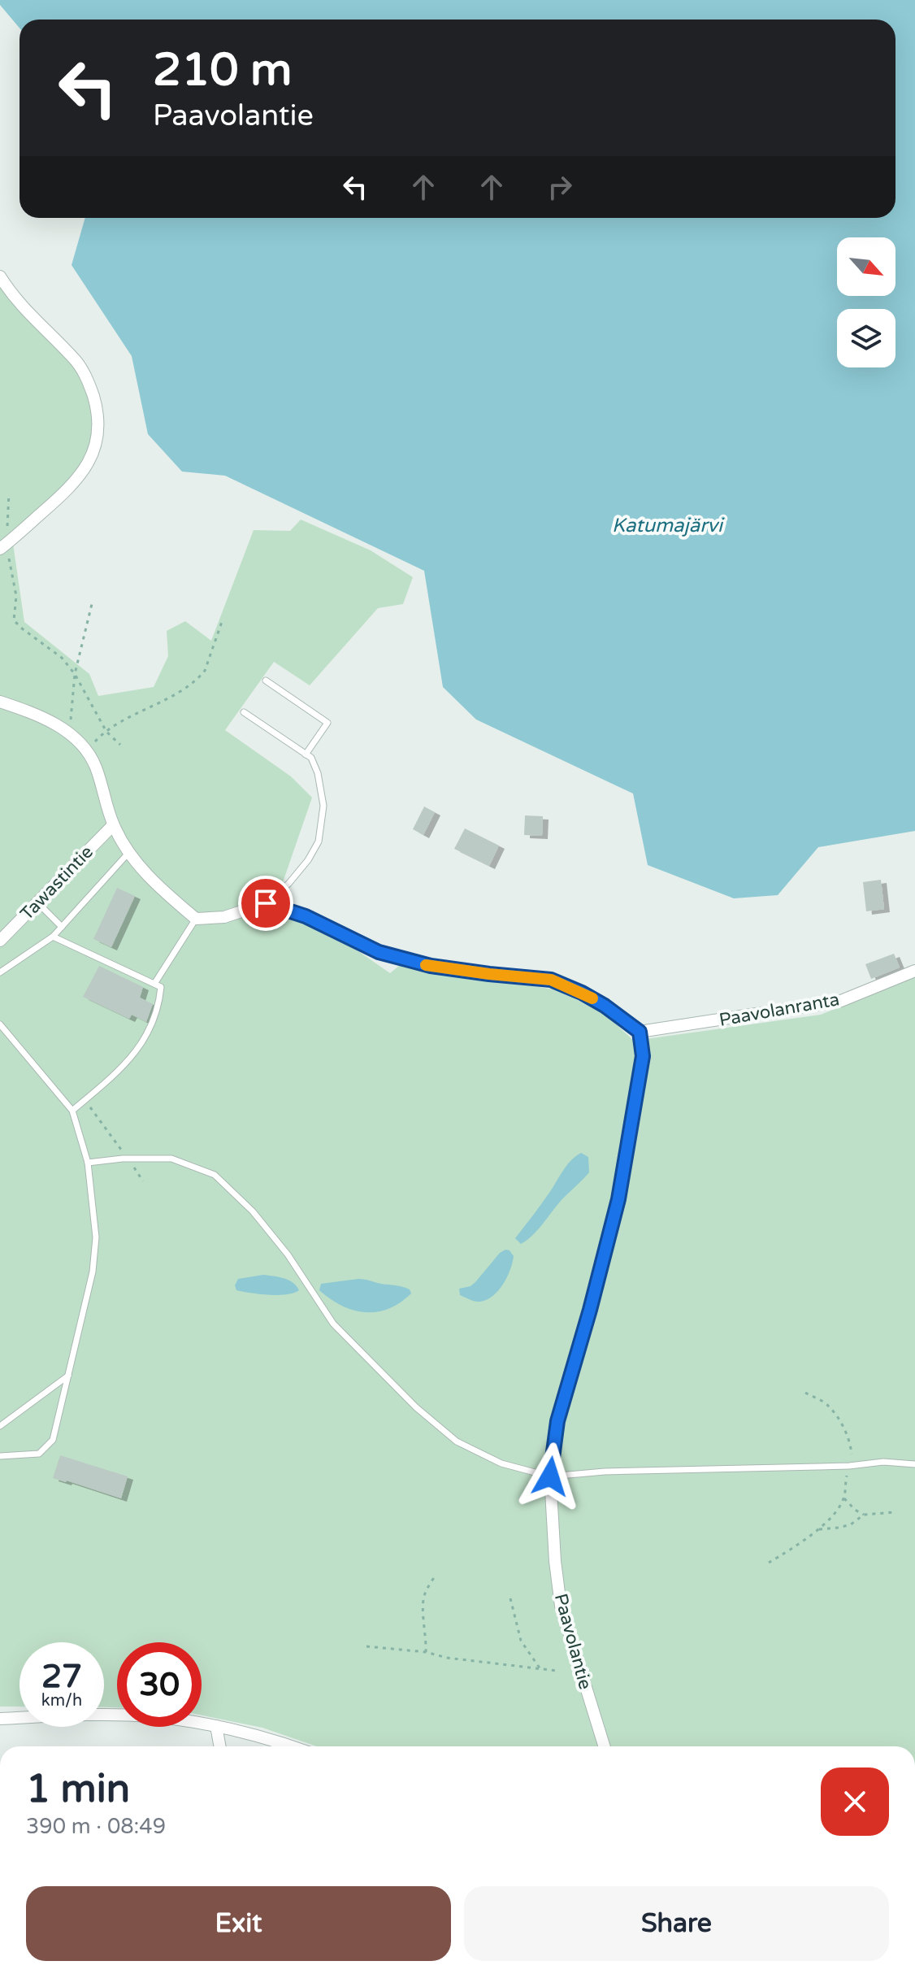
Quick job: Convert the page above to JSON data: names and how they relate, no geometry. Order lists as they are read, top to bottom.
{
  "streets": {
    "street": ["Tawastintie", "Paavolanranta", "Paavolantie"]
  },
  "crossings": [
    ["Paavolanranta", "Paavolantie"]
  ],
  "water": ["Katumajärvi"],
  "north": "bottom right",
  "page": {
    "turn": ["210 m", "Paavolantie"],
    "speed": "27 km/h",
    "limit": "30",
    "heading": ["1 min", "390 m · 08:49"],
    "buttons": ["Exit", "Share"]
  }
}
